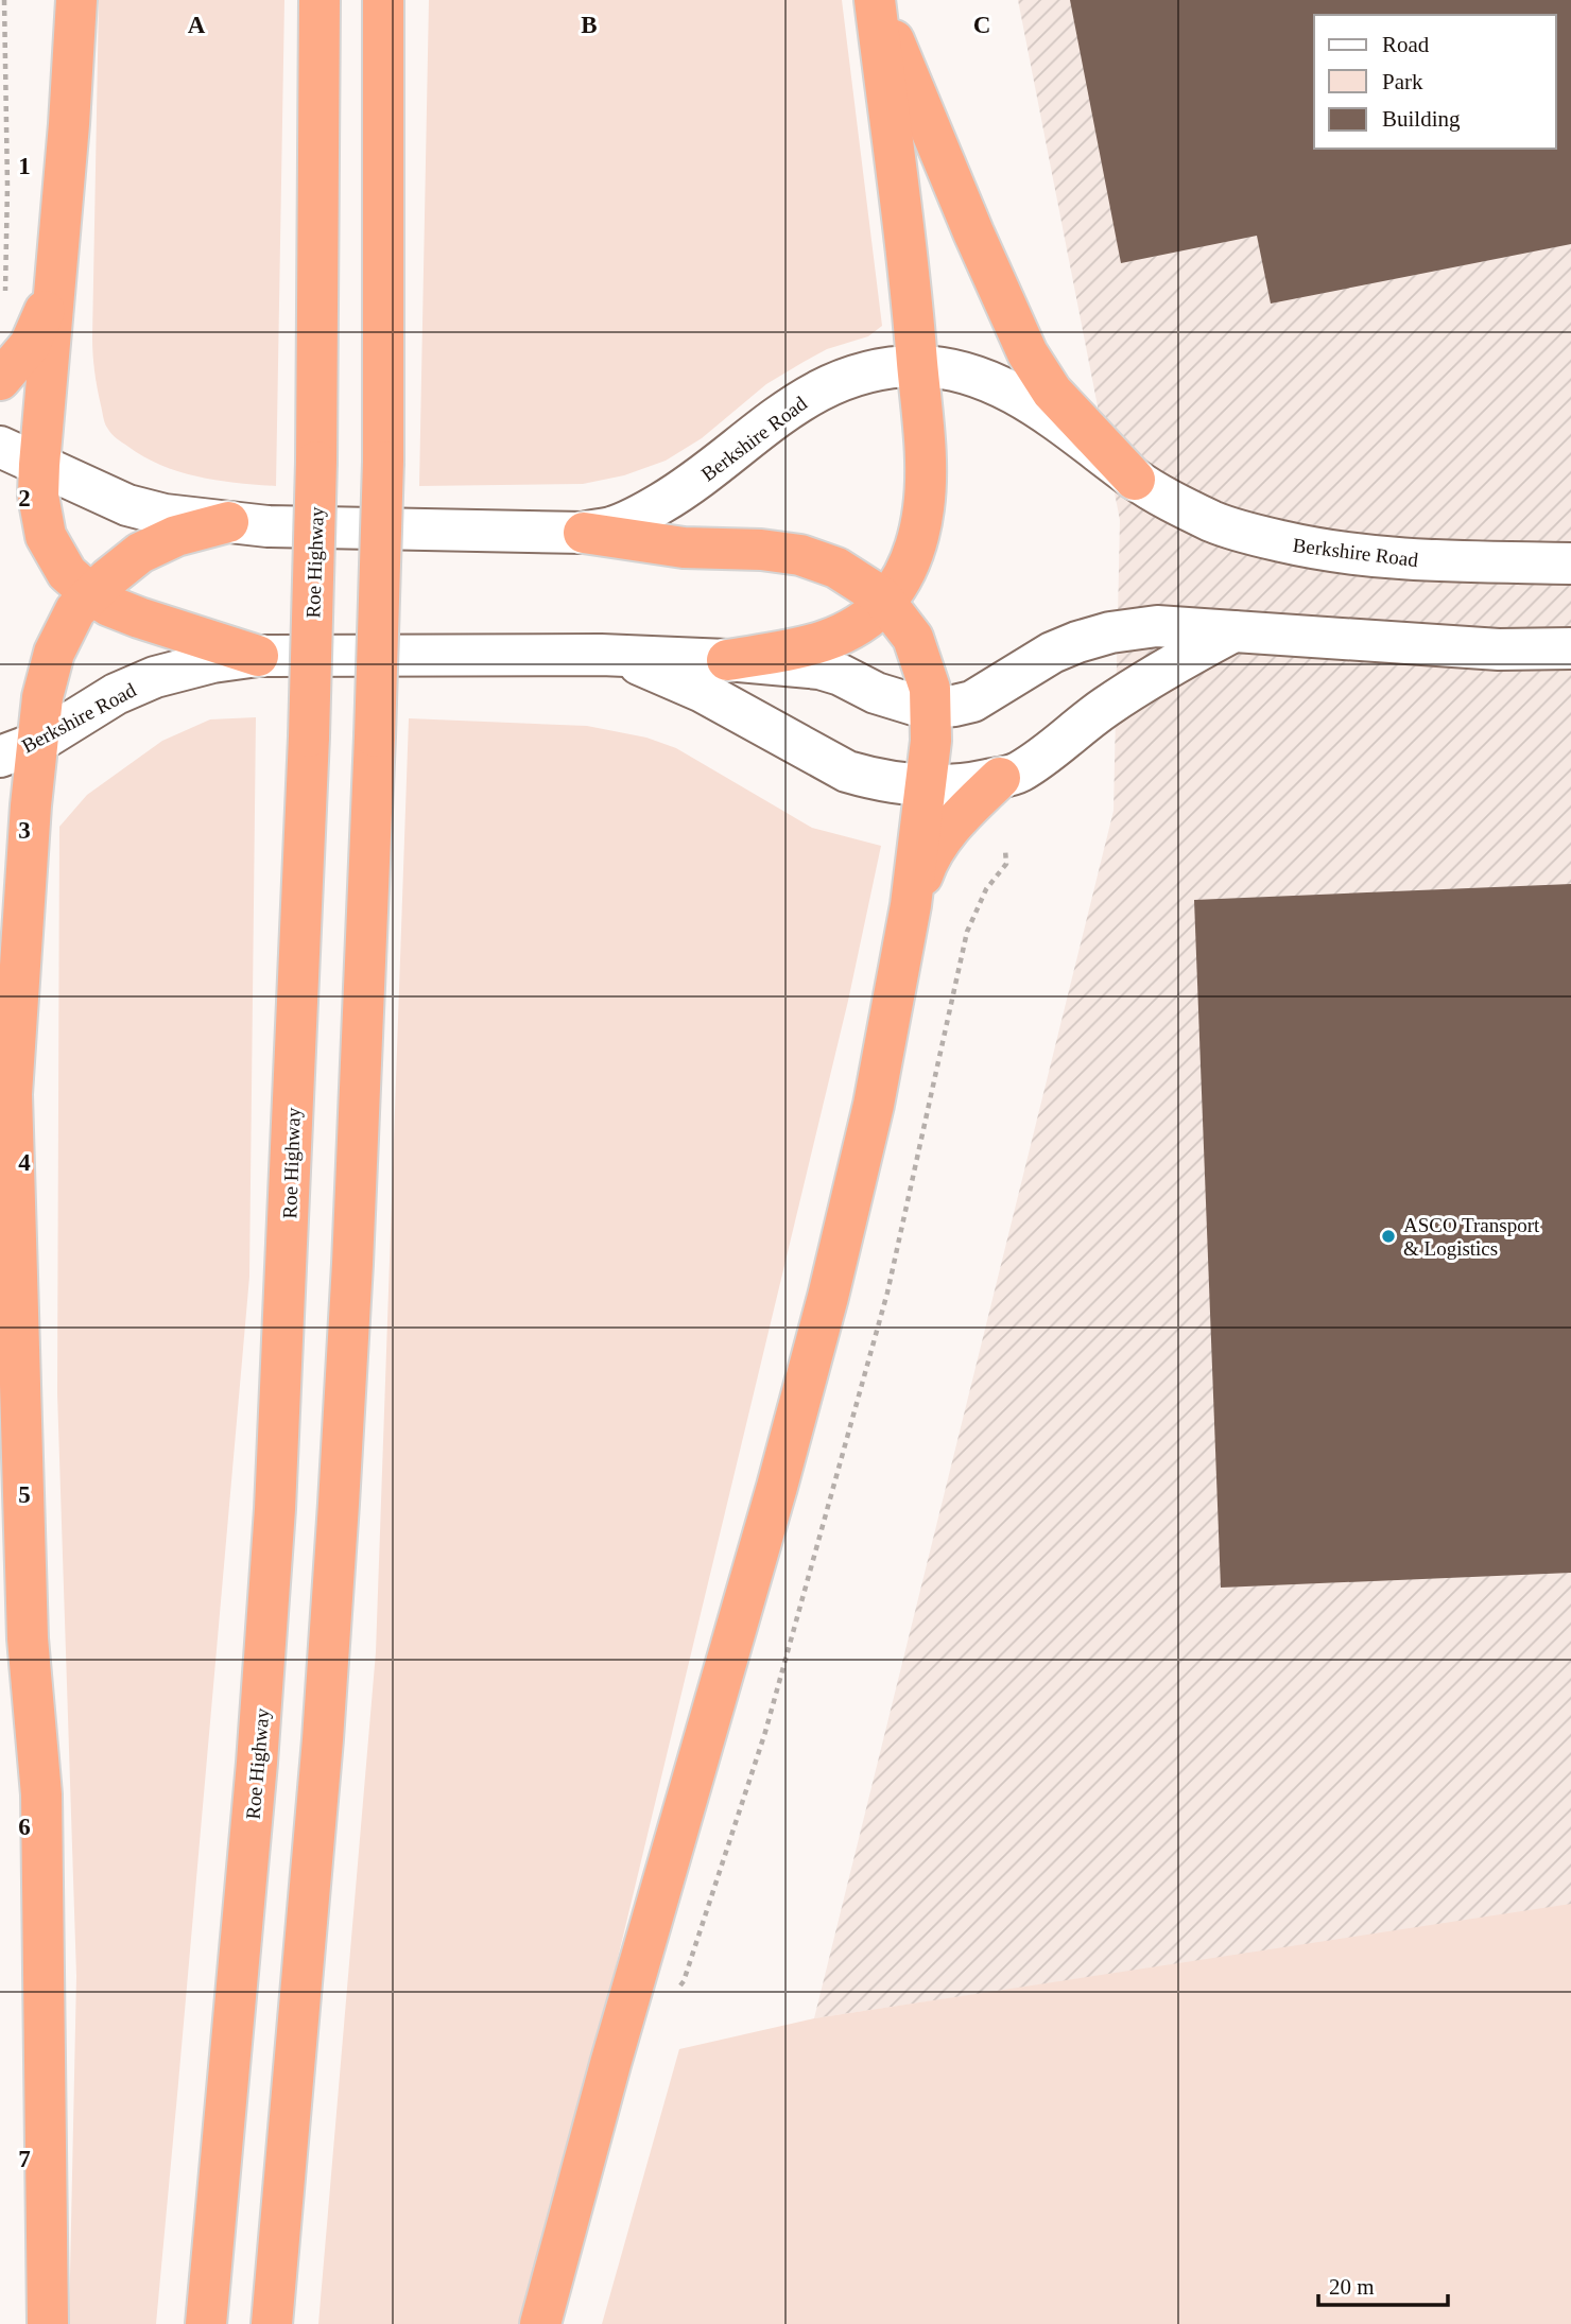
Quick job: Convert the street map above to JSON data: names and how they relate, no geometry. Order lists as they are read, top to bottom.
{
  "streets": {
    "highway": ["Roe Highway"],
    "main road": ["Berkshire Road"]
  },
  "places": ["ASCO Transport & Logistics"],
  "legend": ["Road", "Park", "Building"],
  "scale_bar": "20 m",
  "grid": {
    "columns": ["A", "B", "C"],
    "rows": [
      "1",
      "2",
      "3",
      "4",
      "5",
      "6",
      "7"
    ]
  }
}
